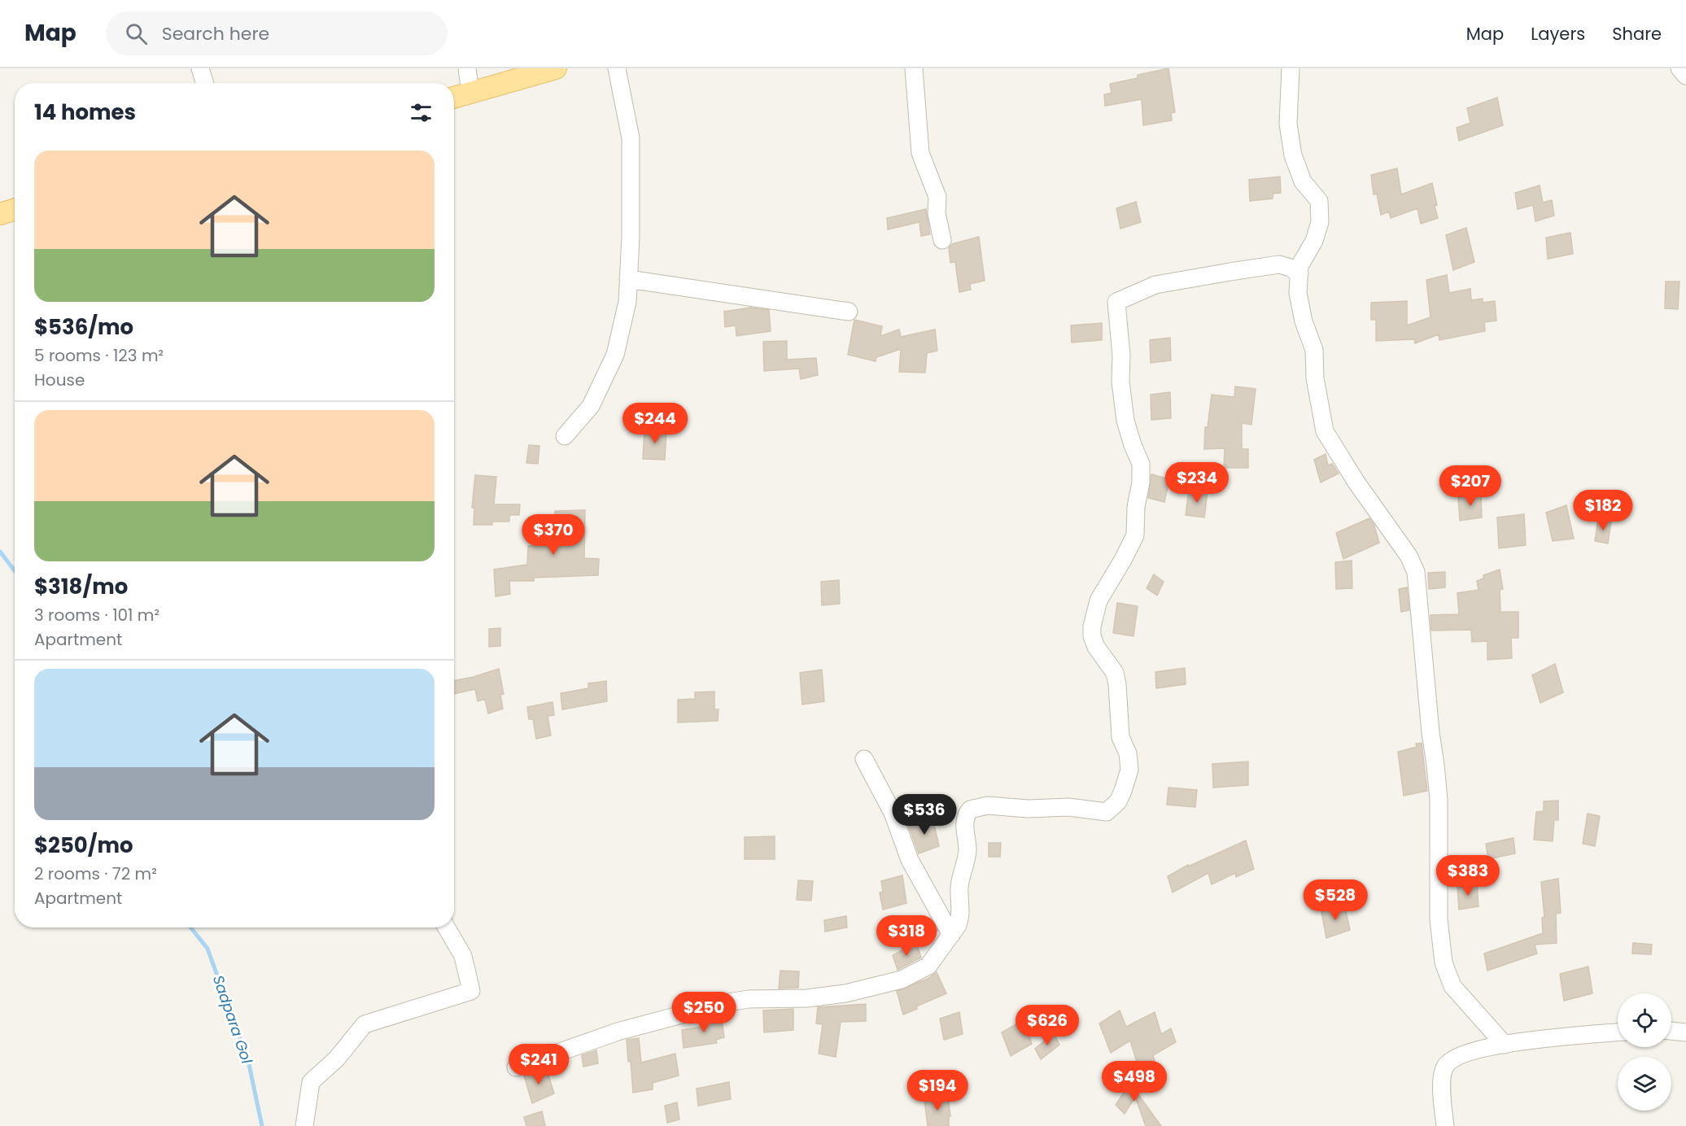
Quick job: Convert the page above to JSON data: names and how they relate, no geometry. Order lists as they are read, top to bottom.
{
  "water": ["Sadpara Gol"],
  "page": {
    "header": "Map",
    "search": "Search here",
    "nav": ["Map", "Layers", "Share"],
    "heading": "14 homes",
    "list": [
      {
        "name": "$536/mo",
        "note": "5 rooms · 123 m² · House"
      },
      {
        "name": "$318/mo",
        "note": "3 rooms · 101 m² · Apartment"
      },
      {
        "name": "$250/mo",
        "note": "2 rooms · 72 m² · Apartment"
      }
    ],
    "price": [
      "$244",
      "$234",
      "$207",
      "$182",
      "$370",
      "$536",
      "$383",
      "$528",
      "$318",
      "$250",
      "$626",
      "$241",
      "$498",
      "$194"
    ]
  }
}
